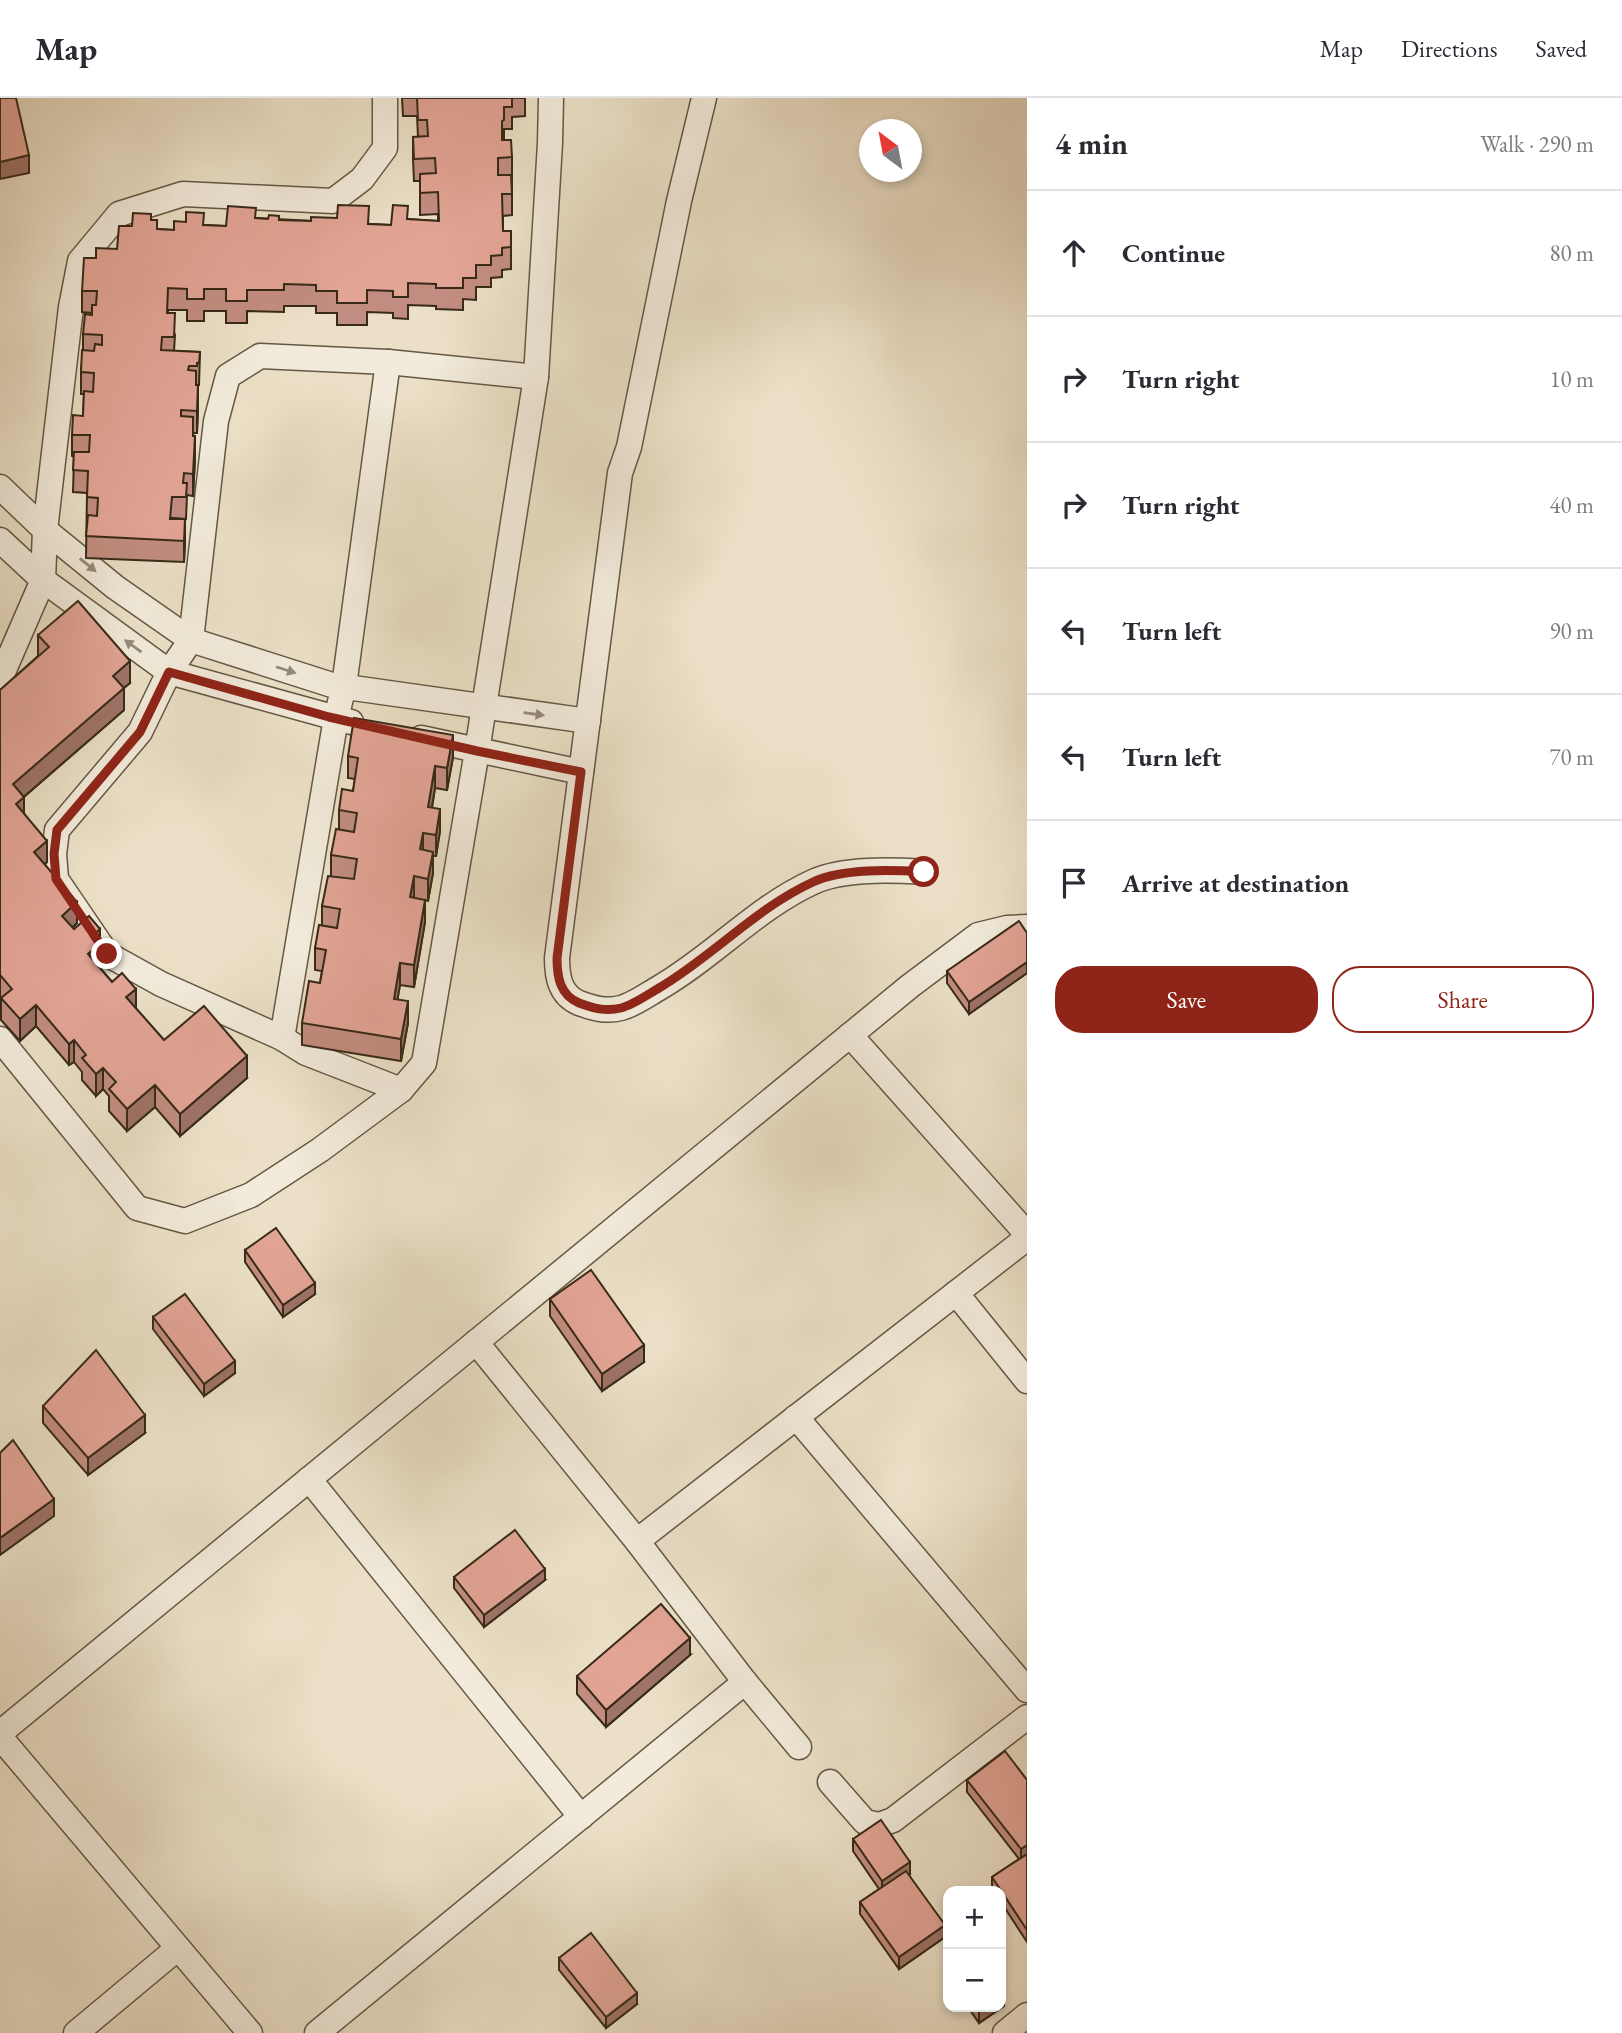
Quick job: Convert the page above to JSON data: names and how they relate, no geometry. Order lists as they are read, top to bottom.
{
  "north": "top left",
  "page": {
    "header": "Map",
    "nav": ["Map", "Directions", "Saved"],
    "heading": ["4 min", "Walk · 290 m"],
    "list": [
      ["Continue", "80 m"],
      ["Turn right", "10 m"],
      ["Turn right", "40 m"],
      ["Turn left", "90 m"],
      ["Turn left", "70 m"],
      "Arrive at destination"
    ],
    "buttons": ["Save", "Share"],
    "map_buttons": ["+", "−"]
  }
}
